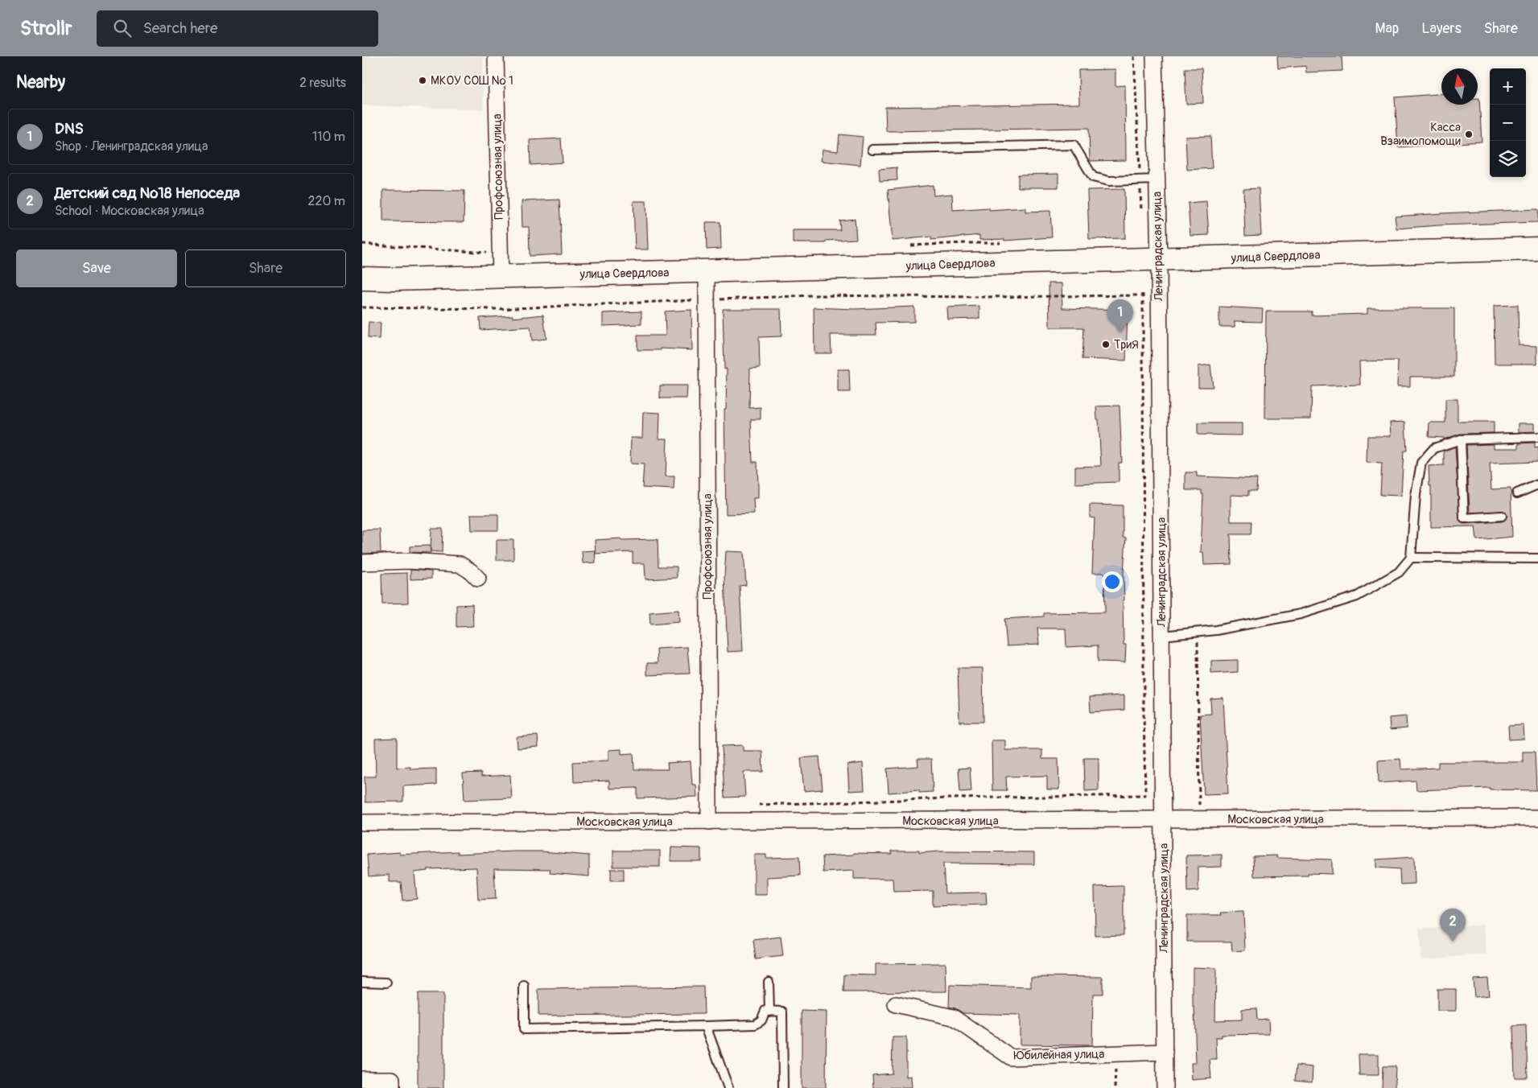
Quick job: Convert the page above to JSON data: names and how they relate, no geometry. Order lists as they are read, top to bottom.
{
  "streets": {
    "street": [
      "Профсоюзная улица",
      "Ленинградская улица",
      "улица Свердлова",
      "Московская улица",
      "Юбилейная улица"
    ]
  },
  "crossings": [
    ["Профсоюзная улица", "улица Свердлова"],
    ["Профсоюзная улица", "Московская улица"],
    ["Ленинградская улица", "улица Свердлова"],
    ["Ленинградская улица", "Московская улица"],
    ["Ленинградская улица", "Юбилейная улица"]
  ],
  "places": ["МКОУ СОШ № 1", "Касса Взаимопомощи", "ТриЯ"],
  "north": "top",
  "page": {
    "header": "Strollr",
    "search": "Search here",
    "nav": ["Map", "Layers", "Share"],
    "heading": ["Nearby", "2 results"],
    "map_buttons": ["+", "−"],
    "list": [
      {
        "mark": "1",
        "name": "DNS",
        "note": "Shop · Ленинградская улица",
        "value": "110 m"
      },
      {
        "mark": "2",
        "name": "Детский сад №18 Непоседа",
        "note": "School · Московская улица",
        "value": "220 m"
      }
    ],
    "buttons": ["Save", "Share"],
    "pins": ["1", "2"]
  }
}
